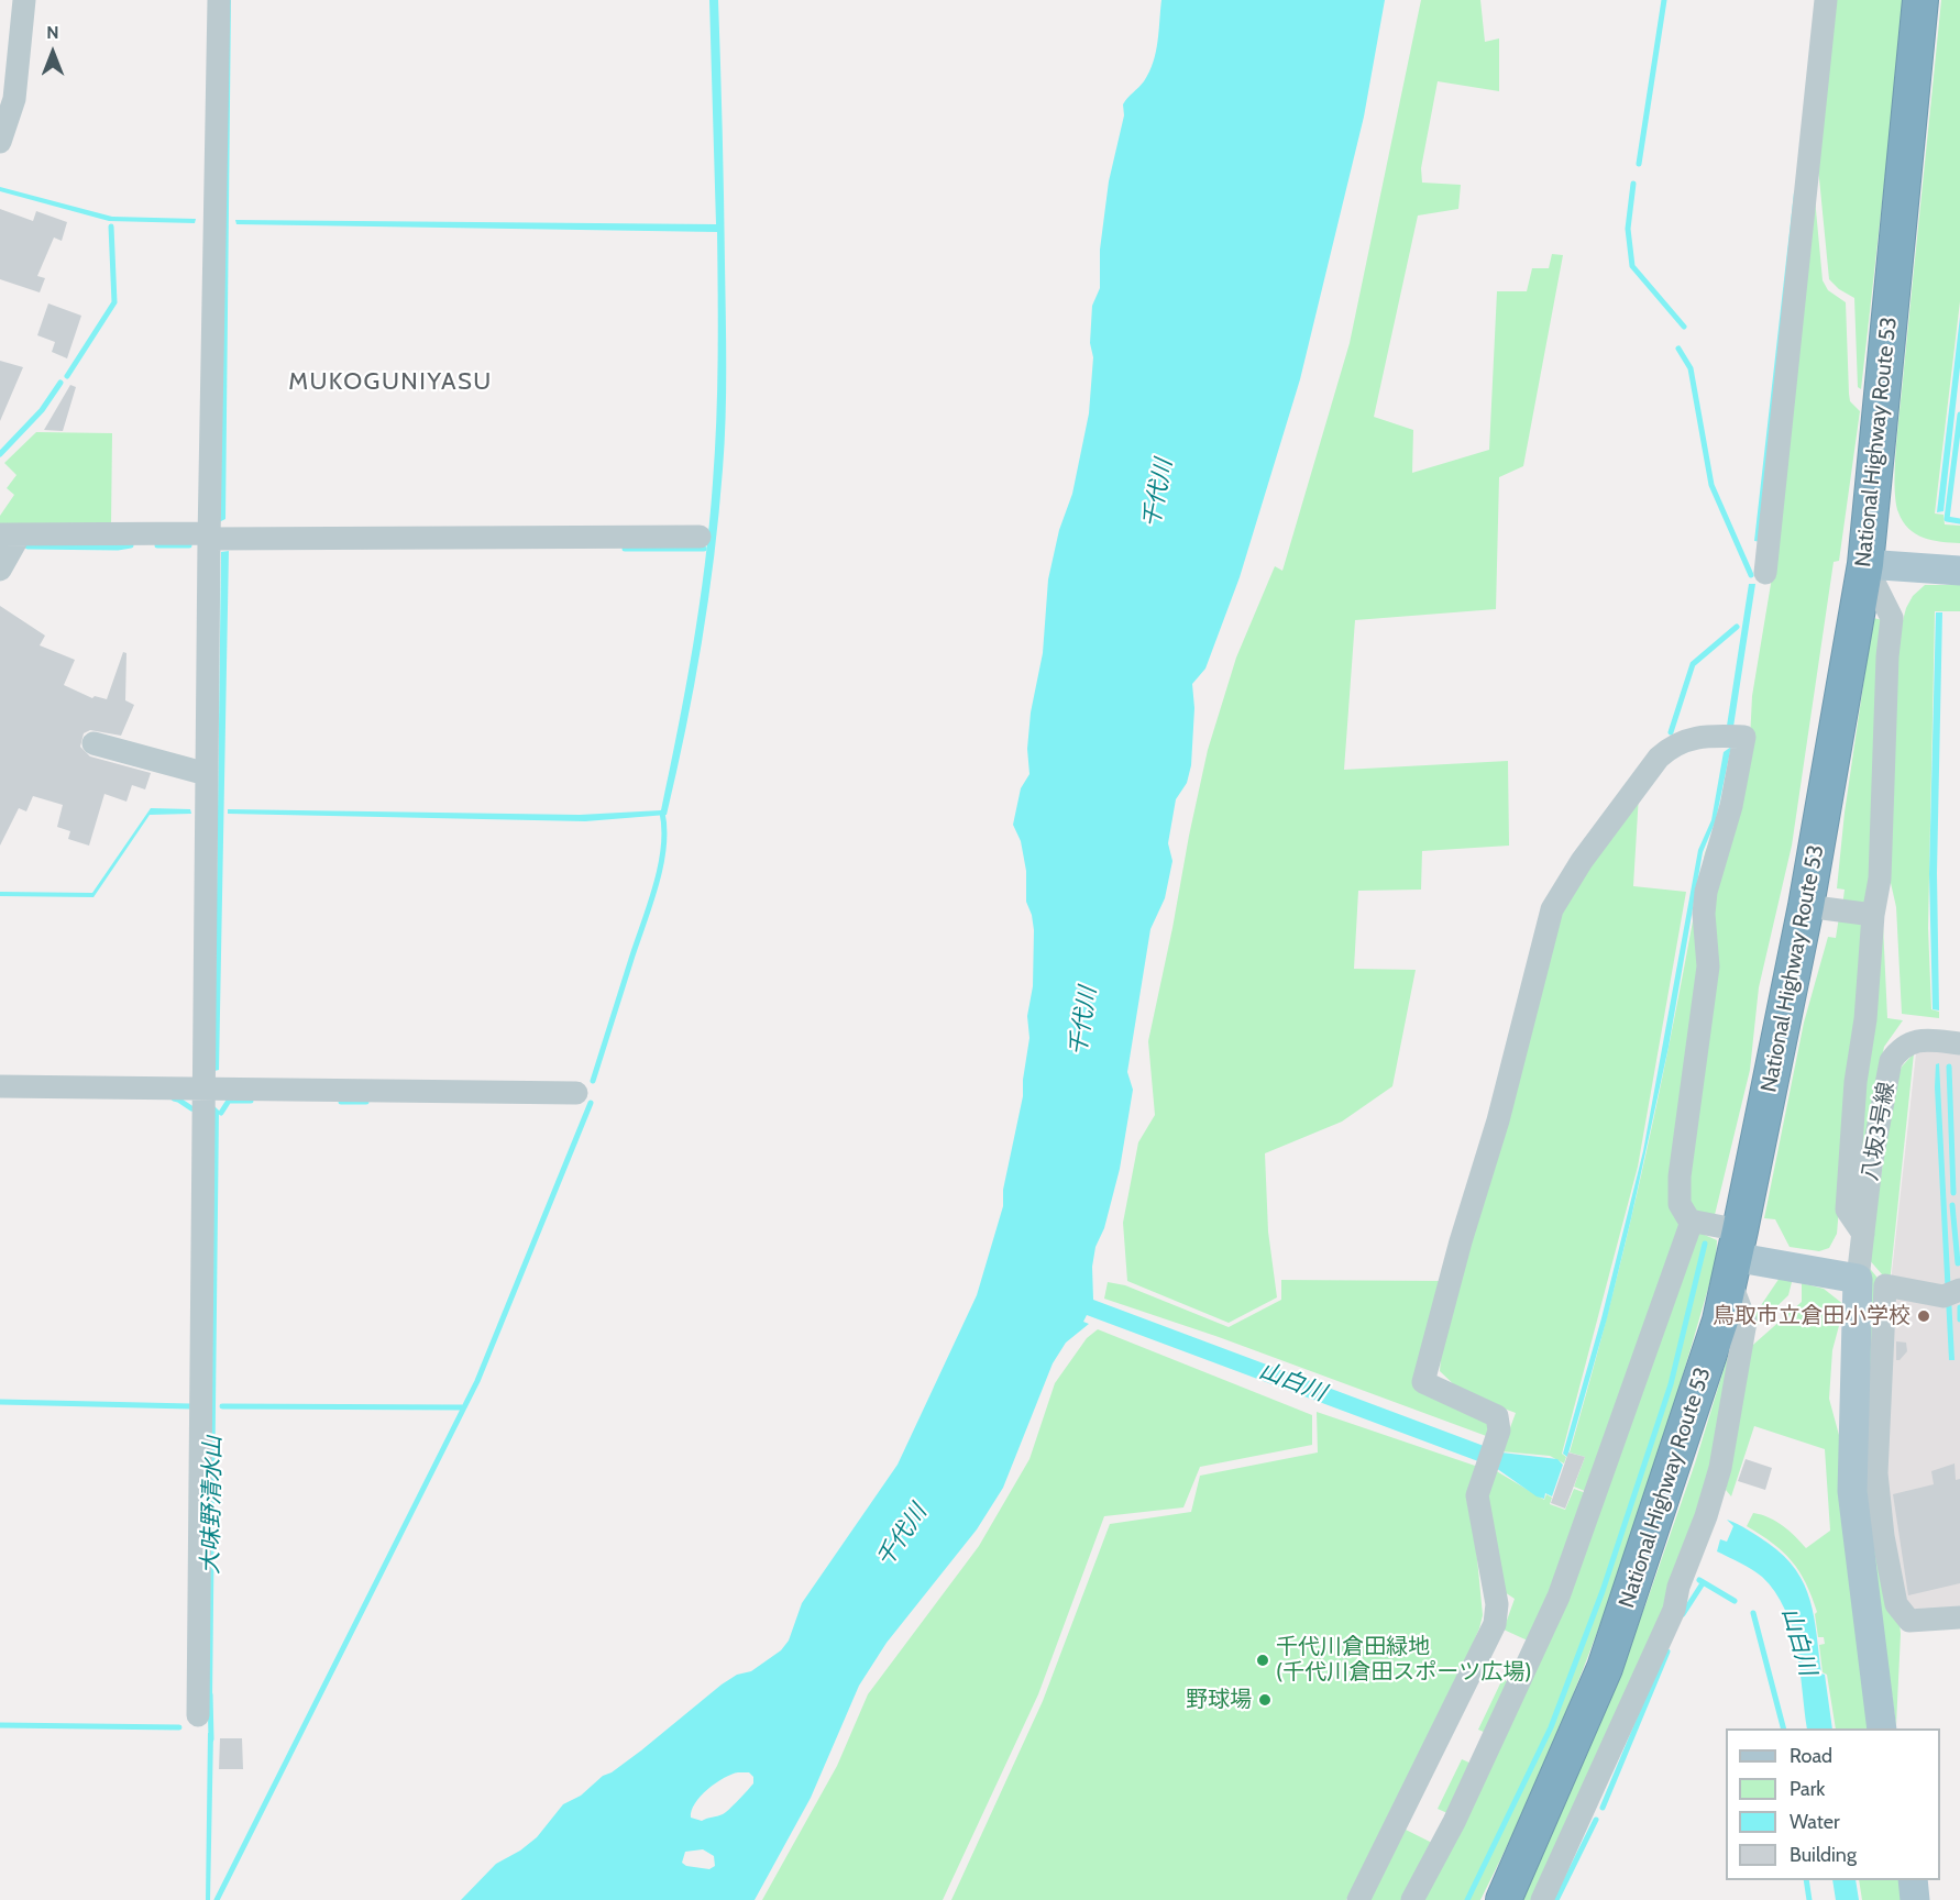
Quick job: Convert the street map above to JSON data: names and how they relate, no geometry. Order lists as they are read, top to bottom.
{
  "streets": {
    "highway": ["National Highway Route 53"],
    "street": ["八坂3号線"]
  },
  "districts": ["MUKOGUNIYASU"],
  "water": ["千代川", "山白川", "大味野清水山"],
  "places": ["鳥取市立倉田小学校", "千代川倉田緑地 (千代川倉田スポーツ広場)", "野球場"],
  "legend": [
    "Road",
    "Park",
    "Water",
    "Building"
  ],
  "north": "top"
}
